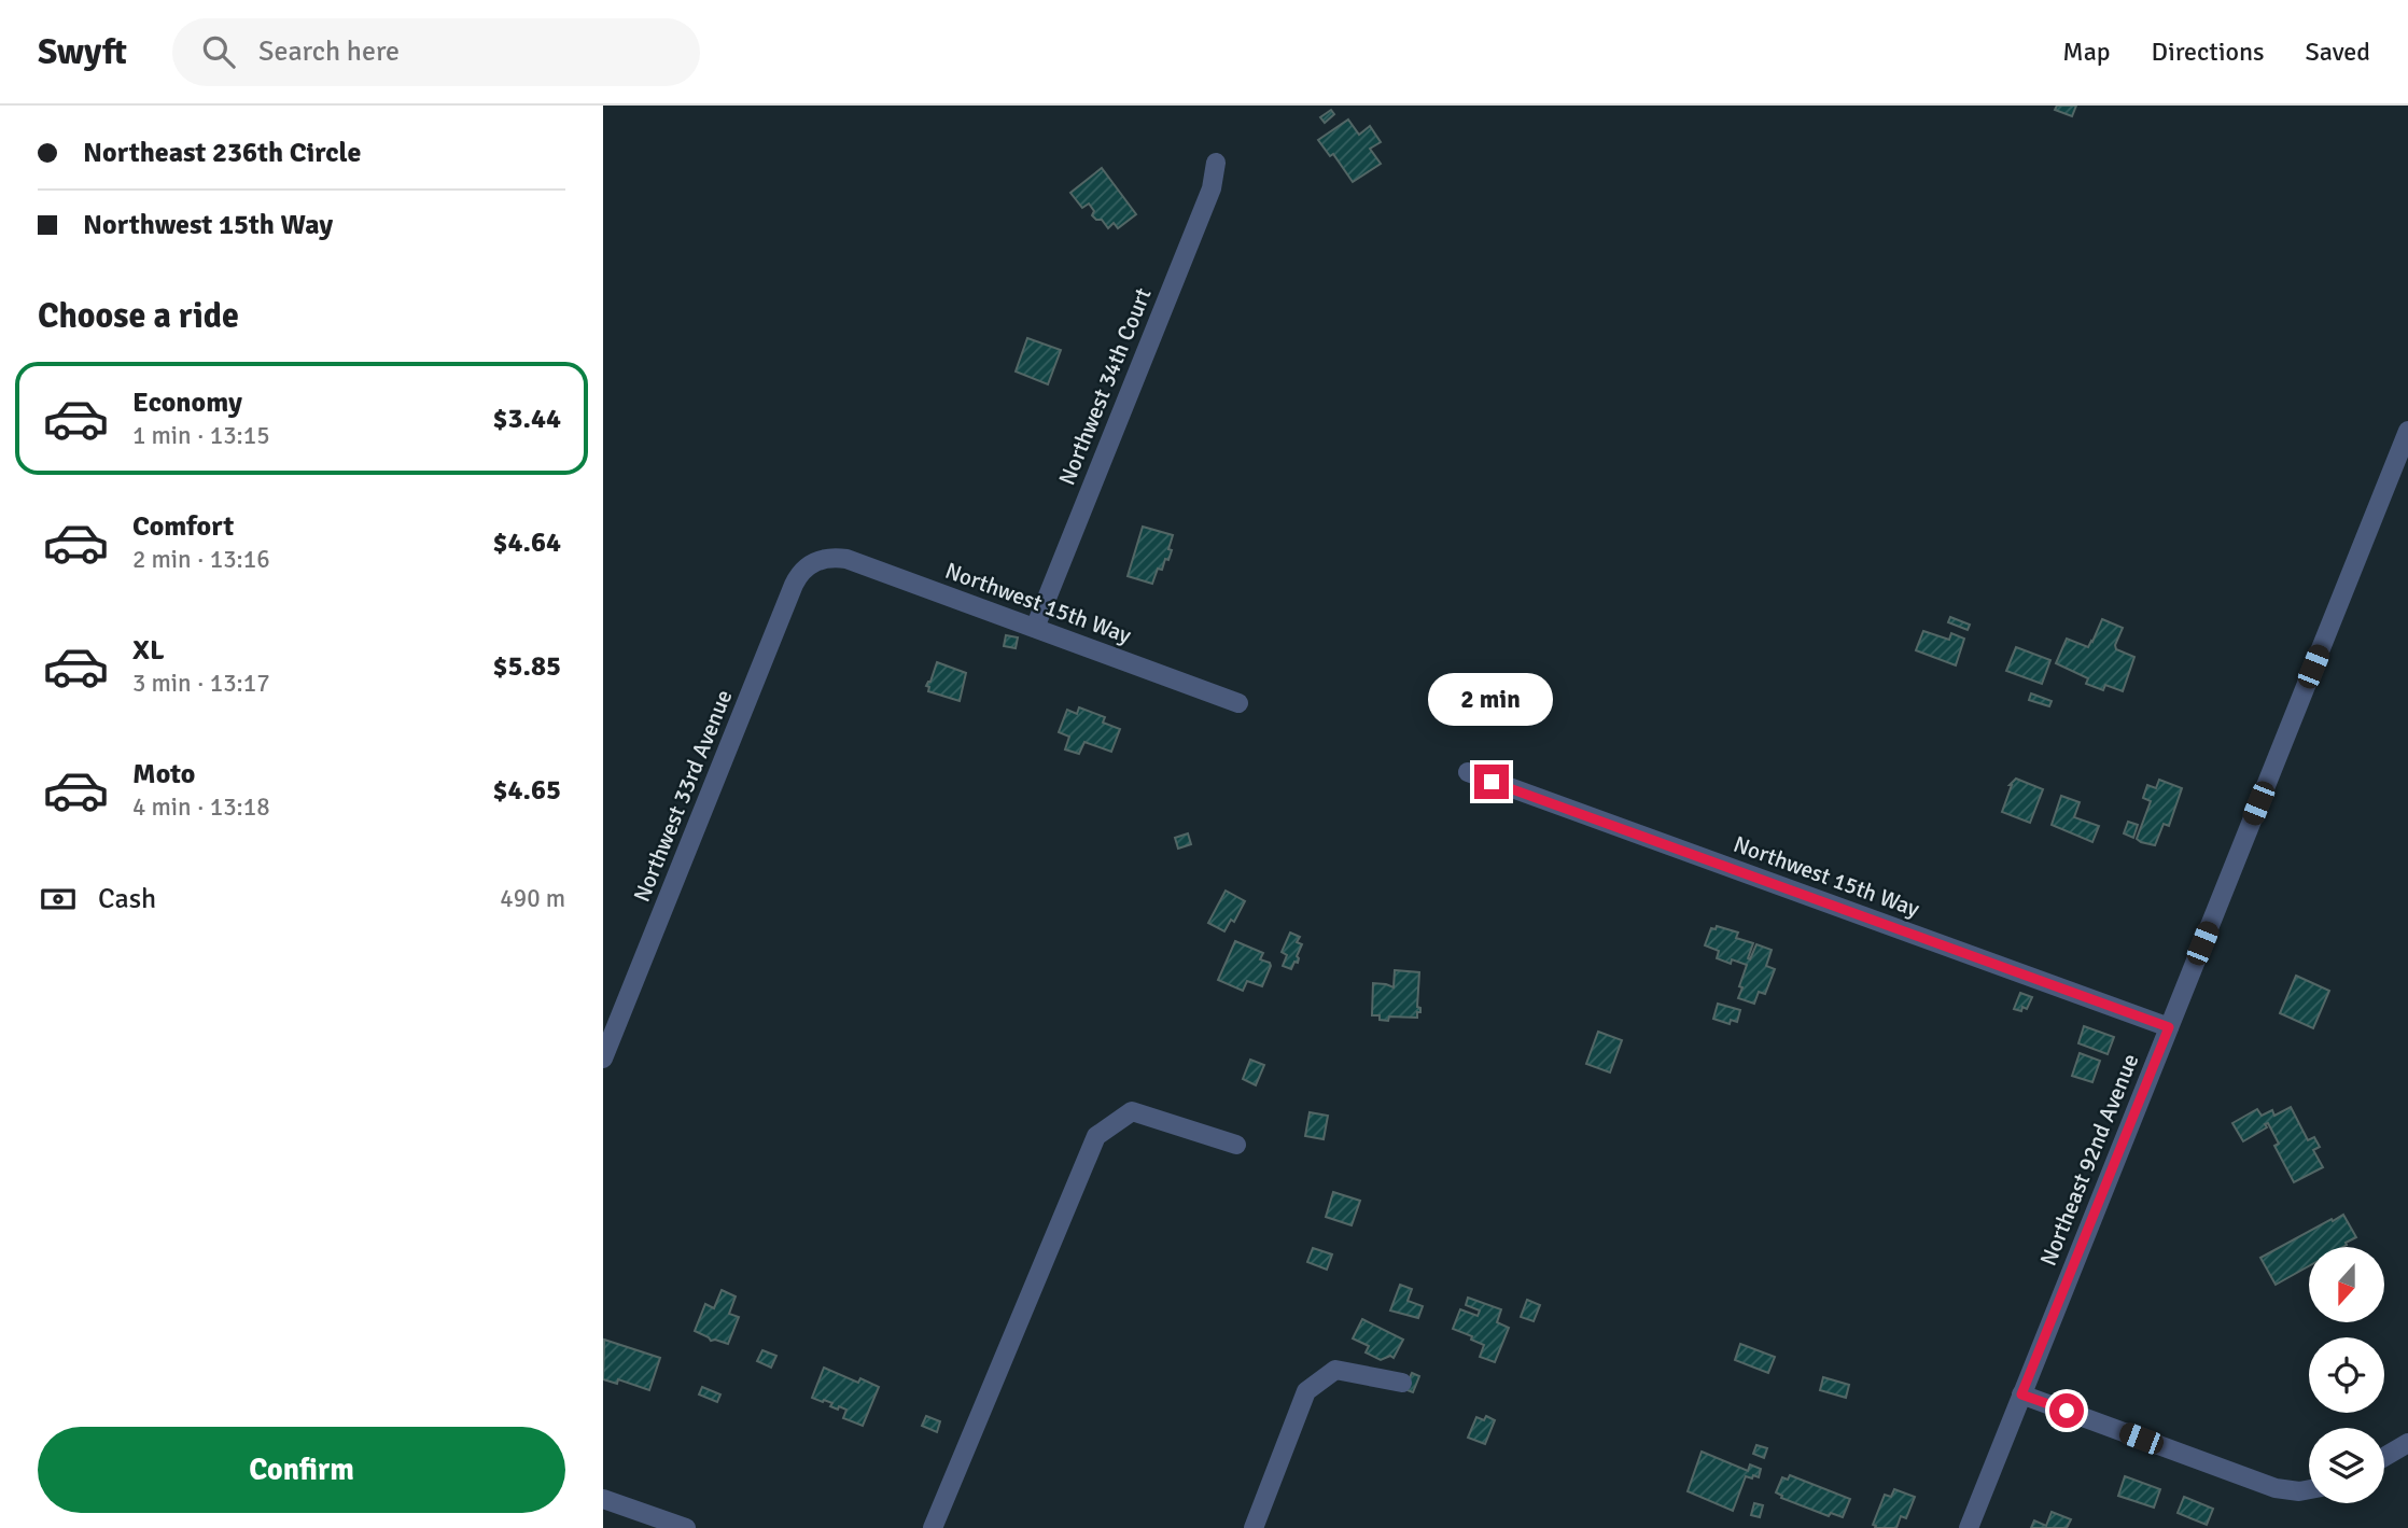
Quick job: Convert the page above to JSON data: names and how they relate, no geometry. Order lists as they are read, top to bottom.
{
  "streets": {
    "street": [
      "Northwest 34th Court",
      "Northwest 15th Way",
      "Northwest 33rd Avenue",
      "Northeast 92nd Avenue"
    ]
  },
  "crossings": [
    ["Northwest 34th Court", "Northwest 15th Way"],
    ["Northwest 15th Way", "Northwest 33rd Avenue"],
    ["Northwest 15th Way", "Northeast 92nd Avenue"]
  ],
  "north": "bottom",
  "page": {
    "header": "Swyft",
    "search": "Search here",
    "nav": ["Map", "Directions", "Saved"],
    "banner": ["Northeast 236th Circle", "Northwest 15th Way"],
    "heading": "Choose a ride",
    "list": [
      {
        "name": "Economy",
        "note": "1 min · 13:15",
        "value": "$3.44"
      },
      {
        "name": "Comfort",
        "note": "2 min · 13:16",
        "value": "$4.64"
      },
      {
        "name": "XL",
        "note": "3 min · 13:17",
        "value": "$5.85"
      },
      {
        "name": "Moto",
        "note": "4 min · 13:18",
        "value": "$4.65"
      }
    ],
    "bubble": "2 min",
    "pay": ["Cash", "490 m"],
    "buttons": "Confirm"
  }
}
